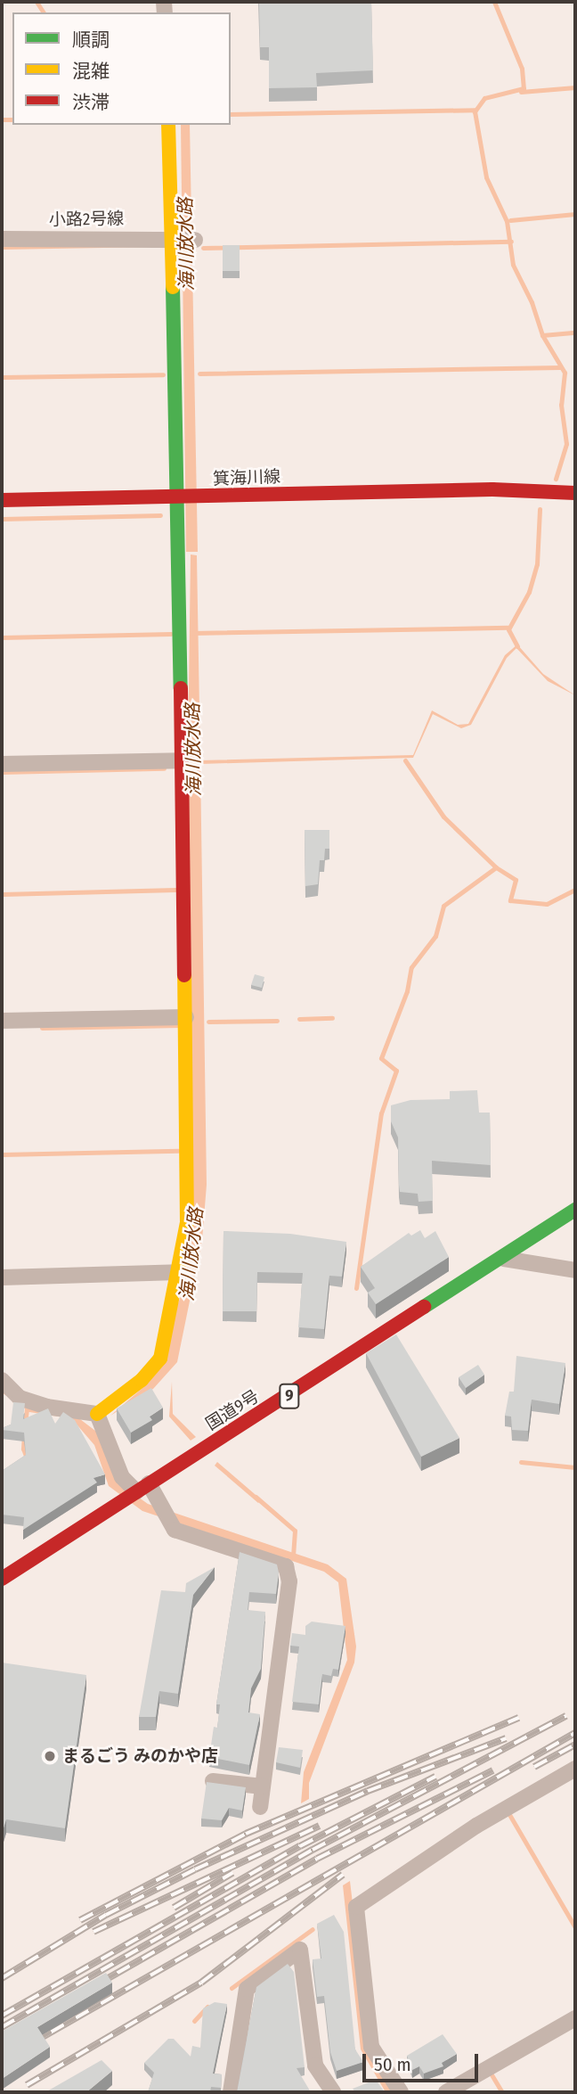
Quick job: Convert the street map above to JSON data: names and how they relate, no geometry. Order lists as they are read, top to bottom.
{
  "streets": {
    "main road": ["箕海川線", "9", "国道9号"],
    "street": ["小路2号線"]
  },
  "water": ["海川放水路"],
  "places": ["まるごう みのかや店"],
  "legend": ["順調", "混雑", "渋滞"],
  "scale_bar": "50 m"
}
